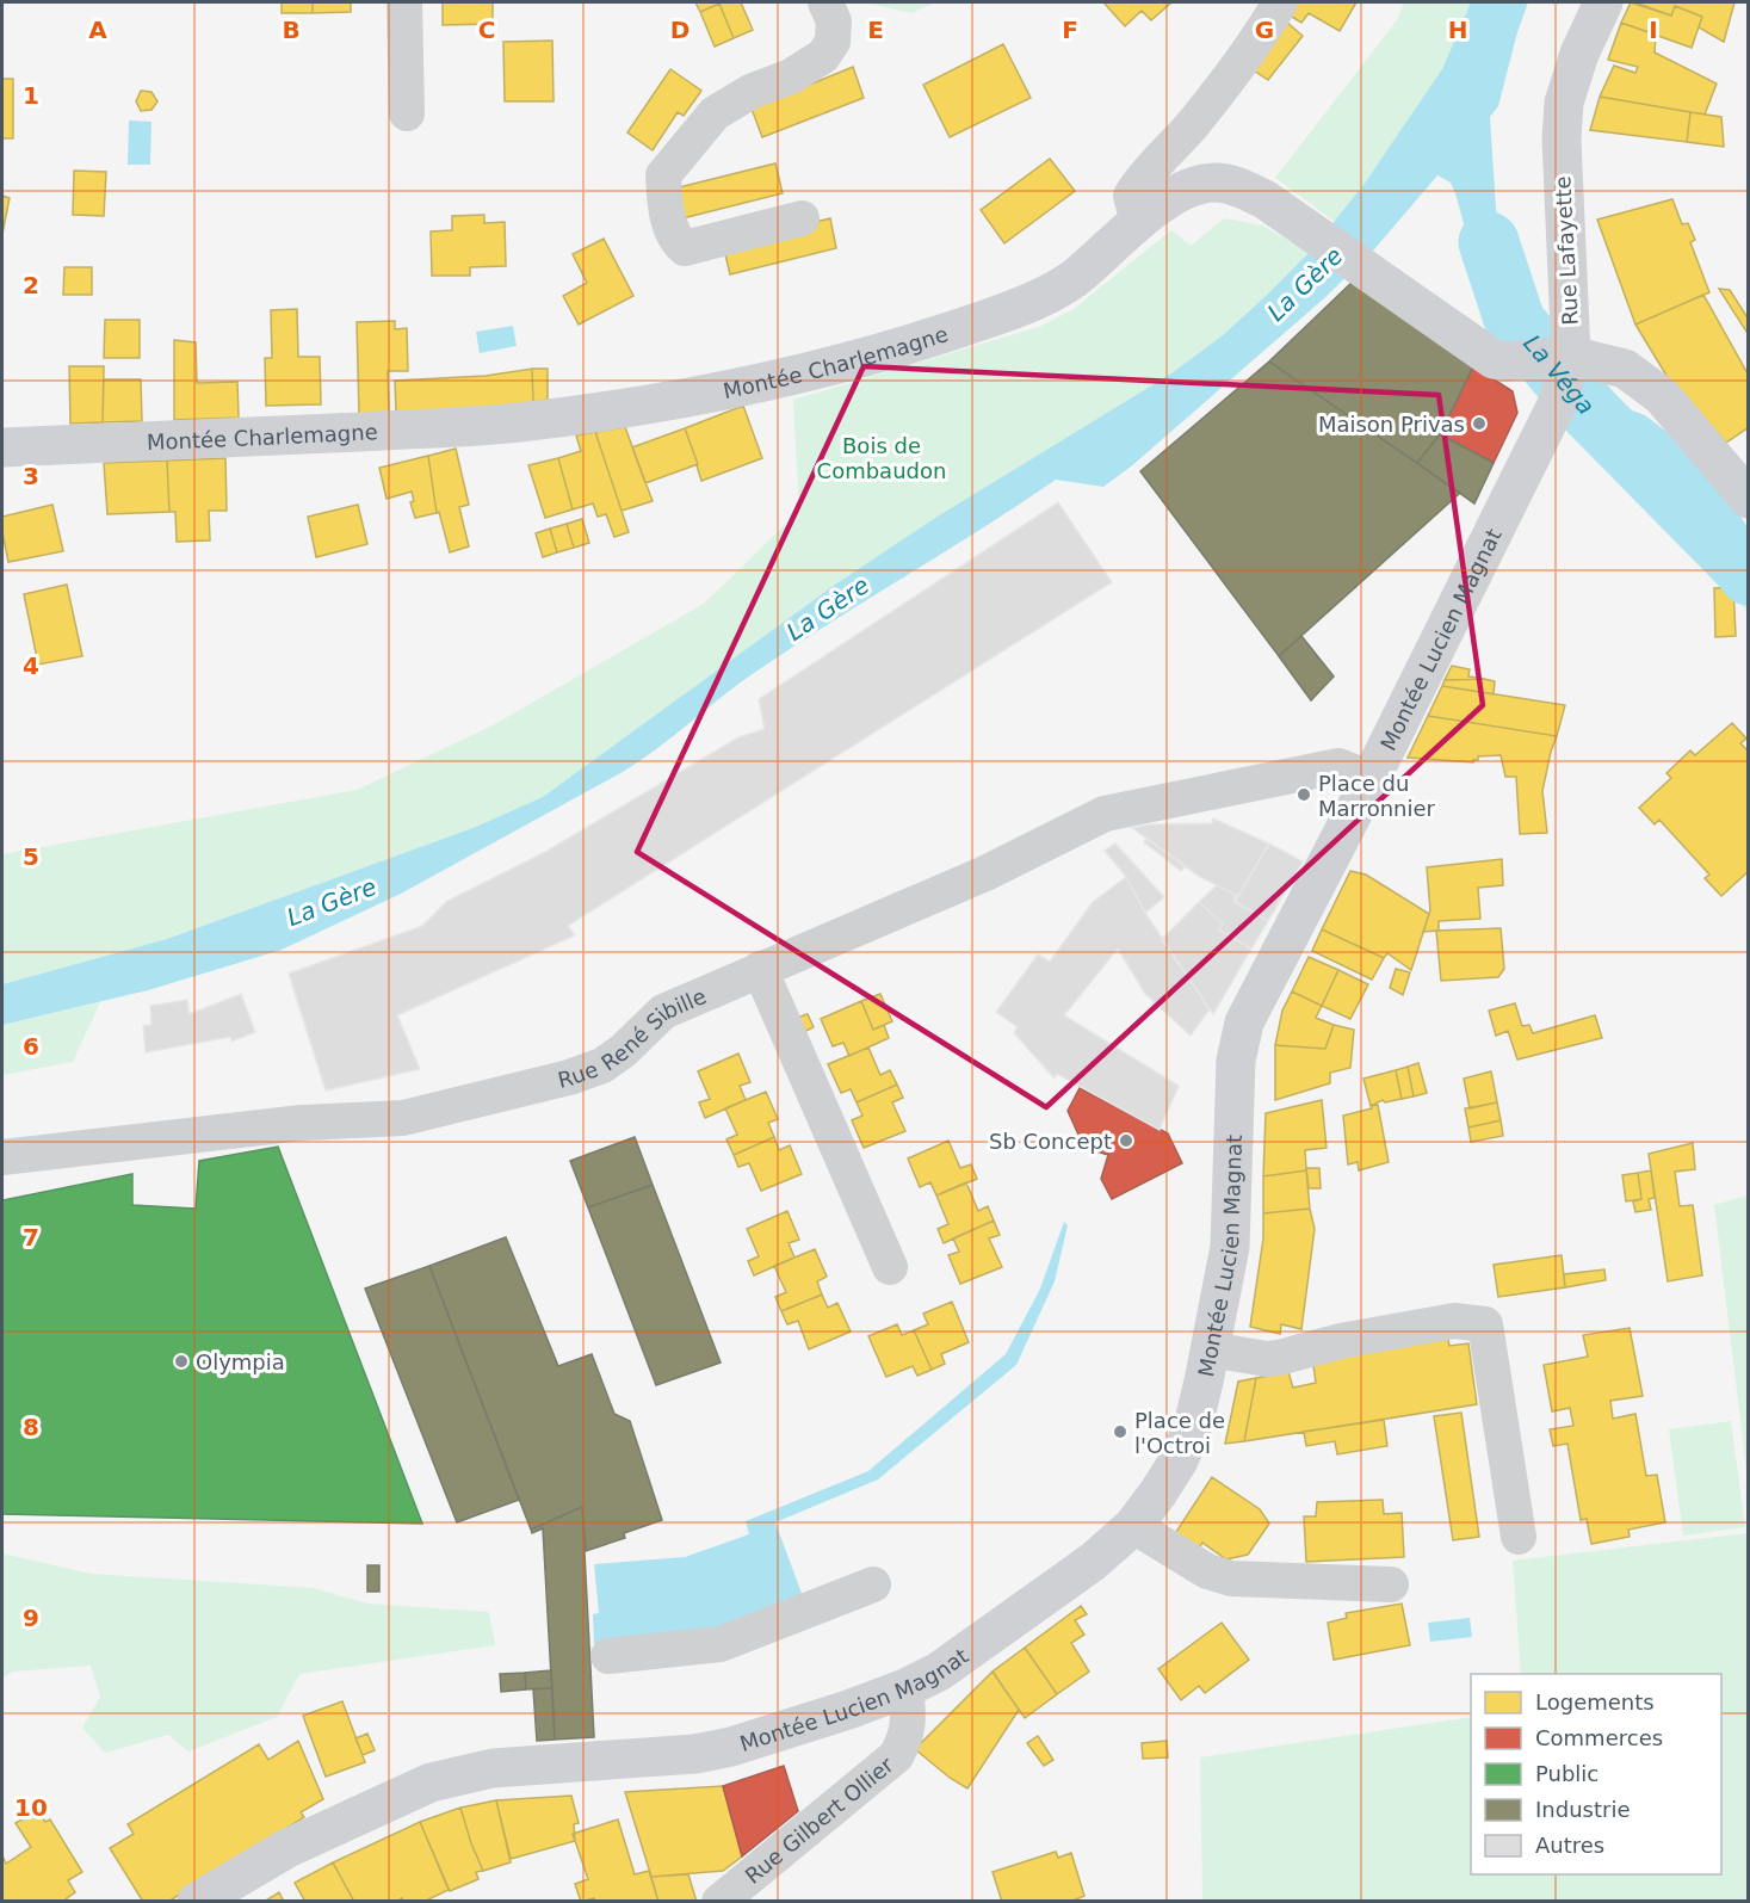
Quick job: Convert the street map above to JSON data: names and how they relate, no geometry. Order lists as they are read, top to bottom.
{
  "streets": {
    "main road": ["Rue Lafayette", "Montée Charlemagne", "Montée Lucien Magnat"],
    "street": ["Rue René Sibille", "Rue Gilbert Ollier"]
  },
  "crossings": [
    ["Rue Lafayette", "Montée Charlemagne"],
    ["Rue Lafayette", "Montée Lucien Magnat"],
    ["Montée Charlemagne", "Montée Lucien Magnat"],
    ["Montée Lucien Magnat", "Rue René Sibille"],
    ["Montée Lucien Magnat", "Rue Gilbert Ollier"]
  ],
  "water": ["La Gère", "La Véga"],
  "parks": ["Bois de Combaudon"],
  "places": [
    "Maison Privas",
    "Place du Marronnier",
    "Sb Concept",
    "Olympia",
    "Place de l'Octroi"
  ],
  "legend": [
    "Logements",
    "Commerces",
    "Public",
    "Industrie",
    "Autres"
  ],
  "grid": {
    "columns": [
      "A",
      "B",
      "C",
      "D",
      "E",
      "F",
      "G",
      "H",
      "I"
    ],
    "rows": [
      "1",
      "2",
      "3",
      "4",
      "5",
      "6",
      "7",
      "8",
      "9",
      "10"
    ]
  }
}
